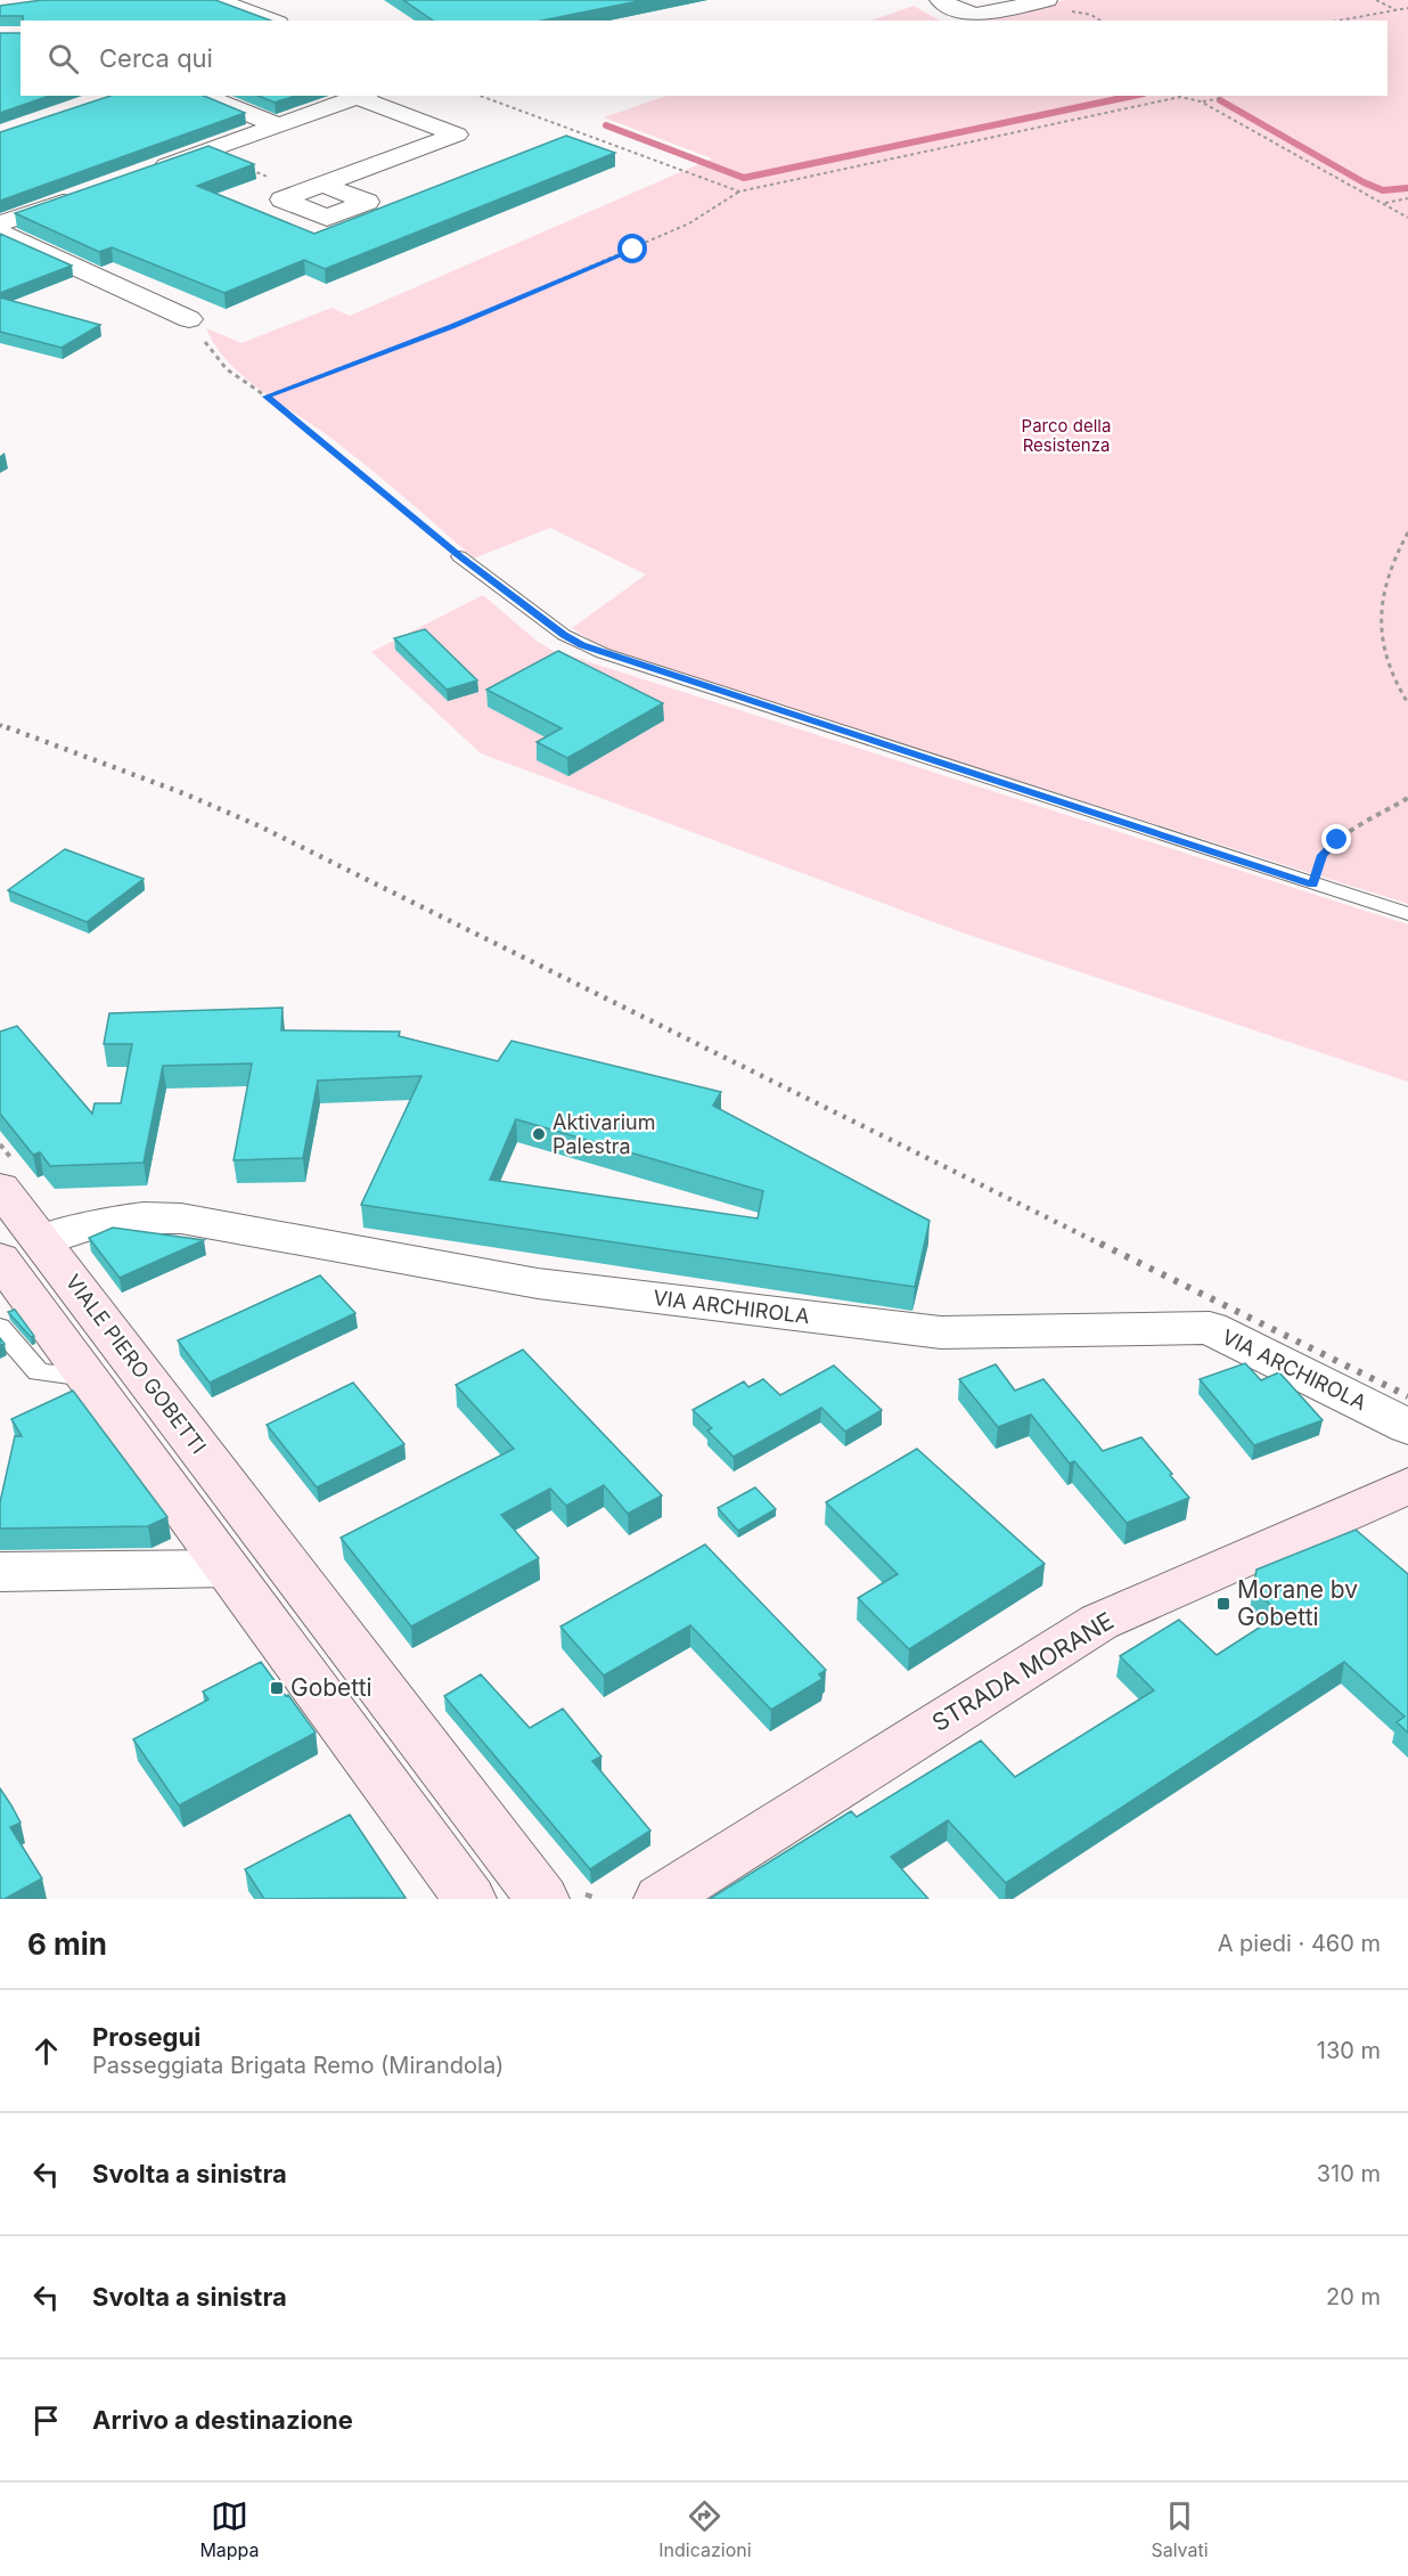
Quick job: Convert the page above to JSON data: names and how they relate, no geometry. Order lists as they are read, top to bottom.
{
  "streets": {
    "main road": ["VIALE PIERO GOBETTI", "STRADA MORANE"],
    "street": ["VIA ARCHIROLA"]
  },
  "crossings": [
    ["VIA ARCHIROLA", "VIALE PIERO GOBETTI"]
  ],
  "parks": ["Parco della Resistenza"],
  "places": {
    "other": ["Aktivarium Palestra"],
    "transit": ["Morane bv Gobetti", "Gobetti"]
  },
  "page": {
    "search": "Cerca qui",
    "heading": ["6 min", "A piedi · 460 m"],
    "list": [
      ["Prosegui", "Passeggiata Brigata Remo (Mirandola)", "130 m"],
      ["Svolta a sinistra", "310 m"],
      ["Svolta a sinistra", "20 m"],
      "Arrivo a destinazione"
    ],
    "nav": ["Mappa", "Indicazioni", "Salvati"]
  }
}
